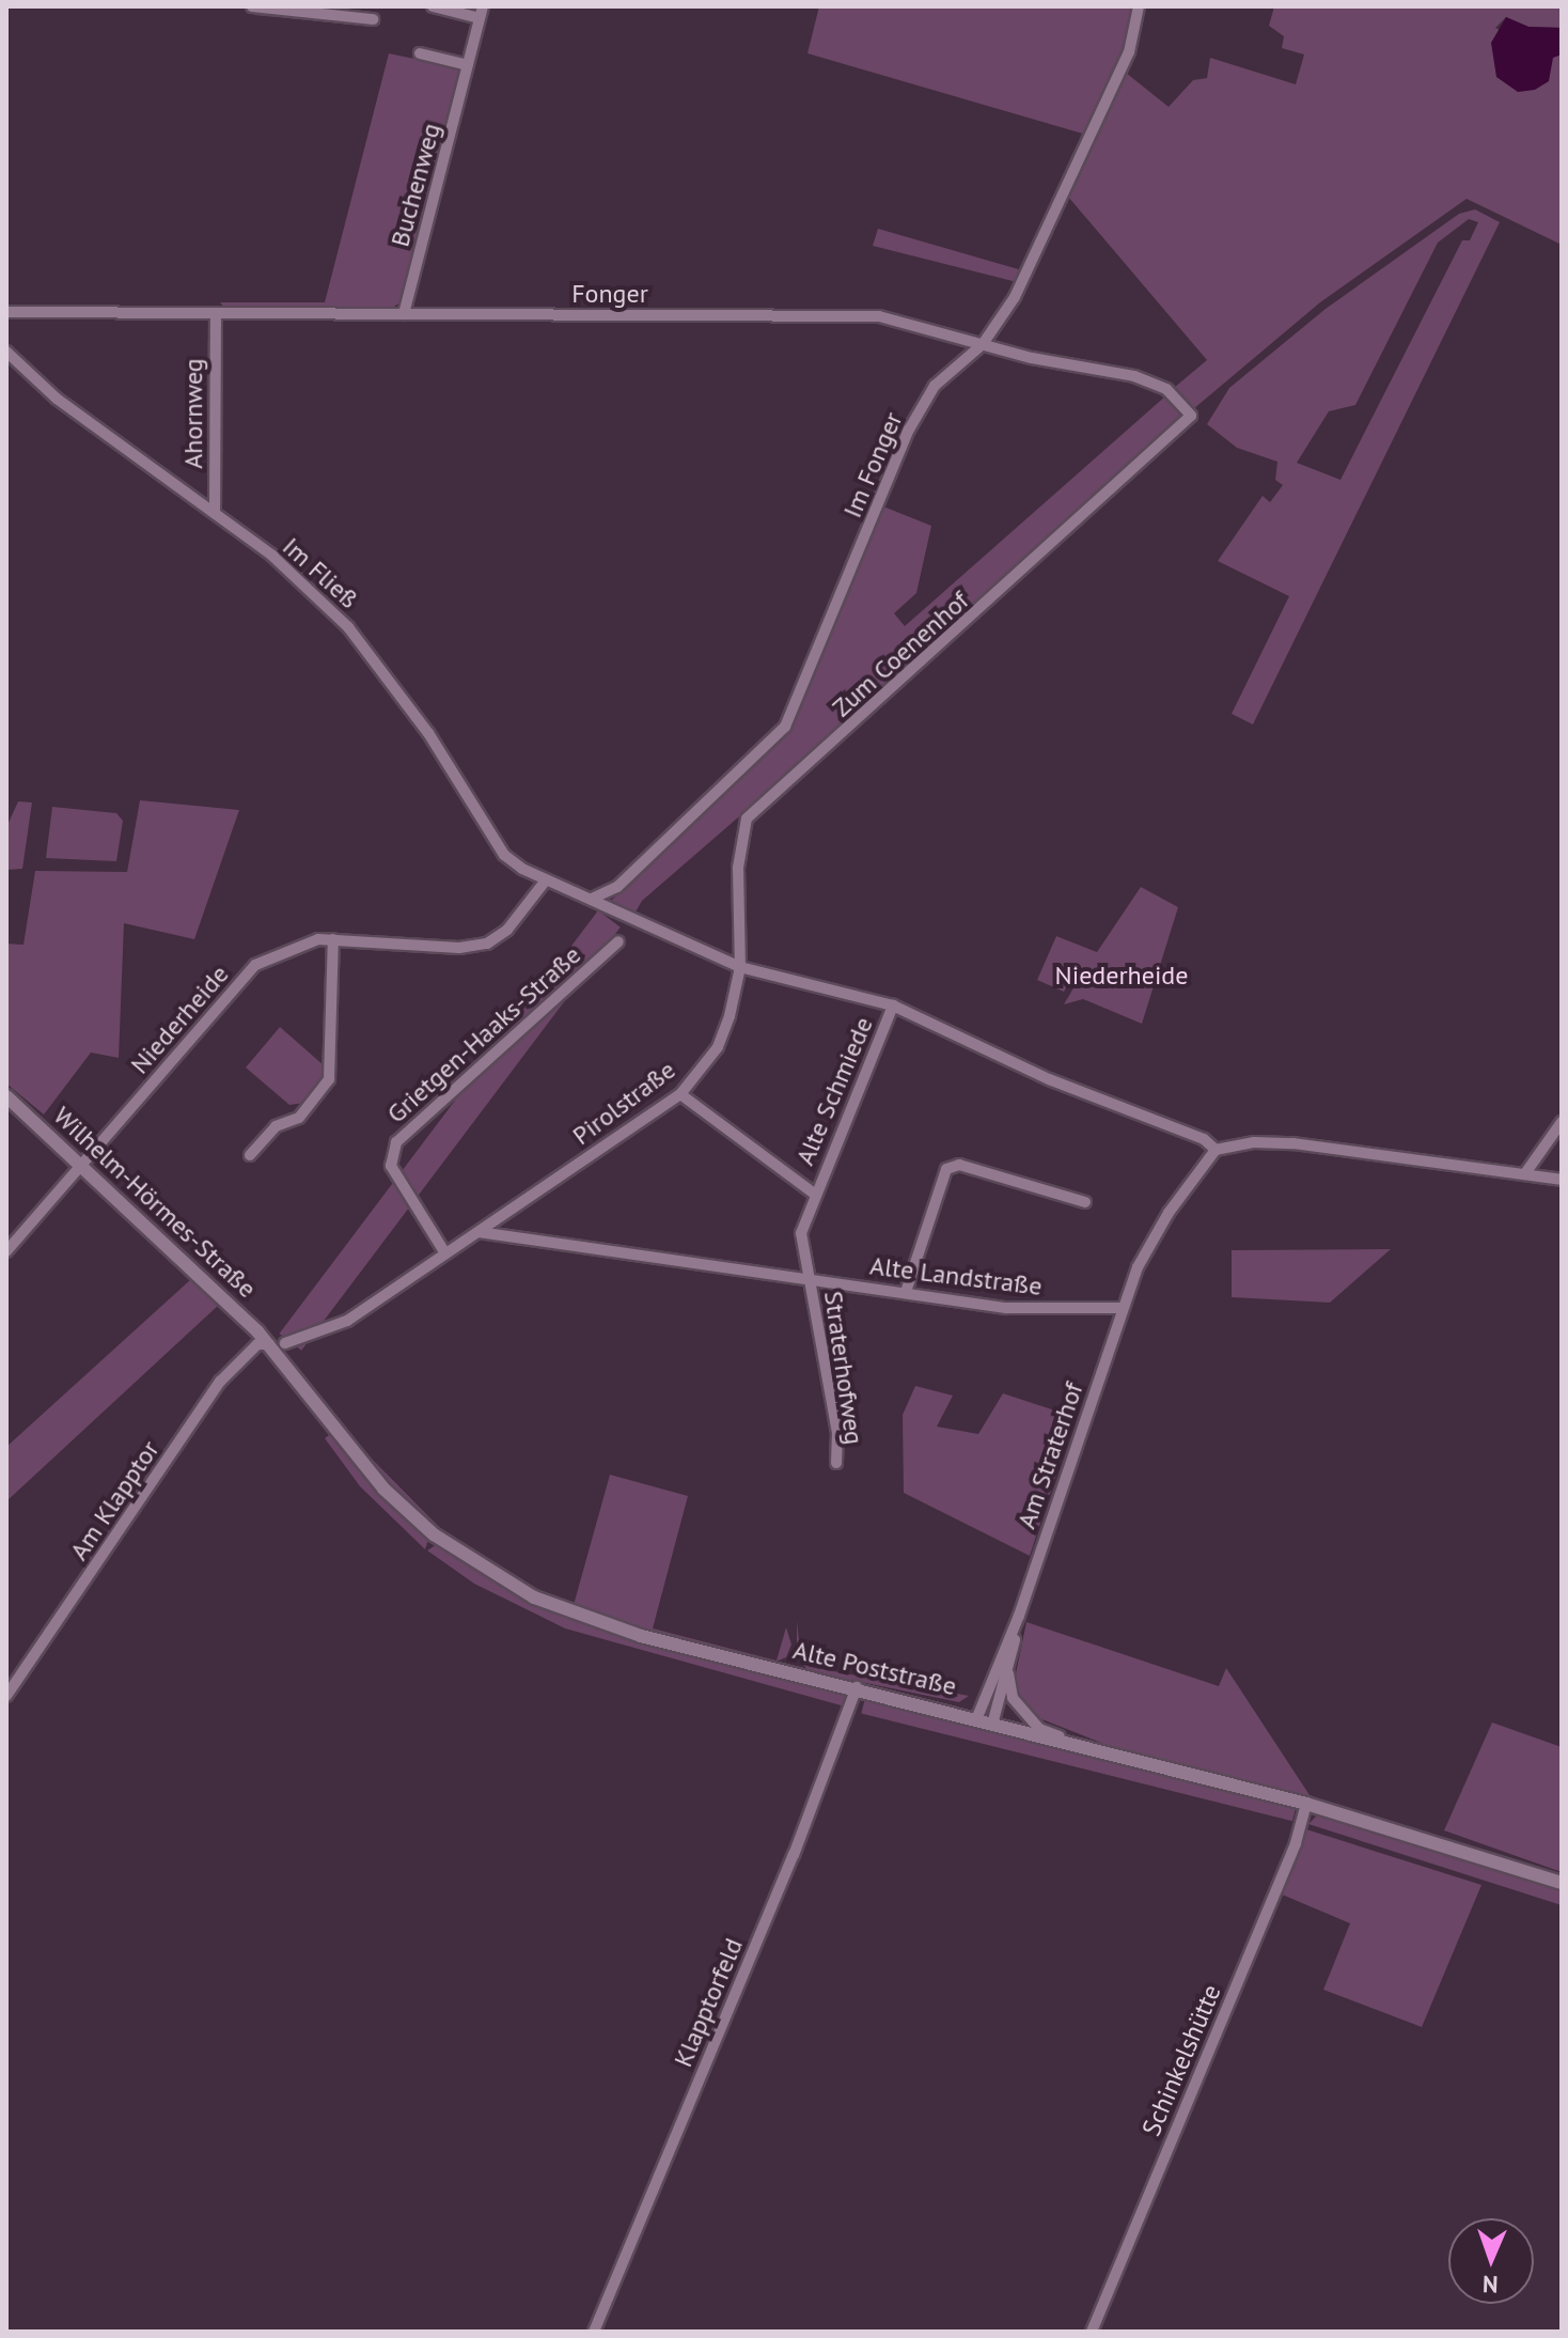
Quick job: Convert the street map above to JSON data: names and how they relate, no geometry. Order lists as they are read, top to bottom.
{
  "streets": {
    "street": [
      "Buchenweg",
      "Fonger",
      "Ahornweg",
      "Im Fonger",
      "Im Fließ",
      "Zum Coenenhof",
      "Niederheide",
      "Grietgen-Haaks-Straße",
      "Alte Schmiede",
      "Pirolstraße",
      "Wilhelm-Hörmes-Straße",
      "Alte Landstraße",
      "Straterhofweg",
      "Am Straterhof",
      "Am Klapptor",
      "Alte Poststraße",
      "Klapptorfeld",
      "Schinkelshütte"
    ]
  },
  "crossings": [
    ["Buchenweg", "Fonger"],
    ["Fonger", "Ahornweg"],
    ["Fonger", "Im Fonger"],
    ["Fonger", "Zum Coenenhof"],
    ["Ahornweg", "Im Fließ"],
    ["Im Fließ", "Niederheide"],
    ["Zum Coenenhof", "Pirolstraße"],
    ["Niederheide", "Wilhelm-Hörmes-Straße"],
    ["Alte Schmiede", "Pirolstraße"],
    ["Alte Schmiede", "Alte Landstraße"],
    ["Alte Schmiede", "Straterhofweg"],
    ["Pirolstraße", "Alte Landstraße"],
    ["Wilhelm-Hörmes-Straße", "Am Klapptor"],
    ["Wilhelm-Hörmes-Straße", "Alte Poststraße"],
    ["Alte Landstraße", "Straterhofweg"],
    ["Alte Landstraße", "Am Straterhof"],
    ["Am Straterhof", "Alte Poststraße"],
    ["Am Klapptor", "Alte Poststraße"],
    ["Alte Poststraße", "Klapptorfeld"],
    ["Alte Poststraße", "Schinkelshütte"]
  ],
  "parks": ["Niederheide"],
  "north": "bottom"
}
